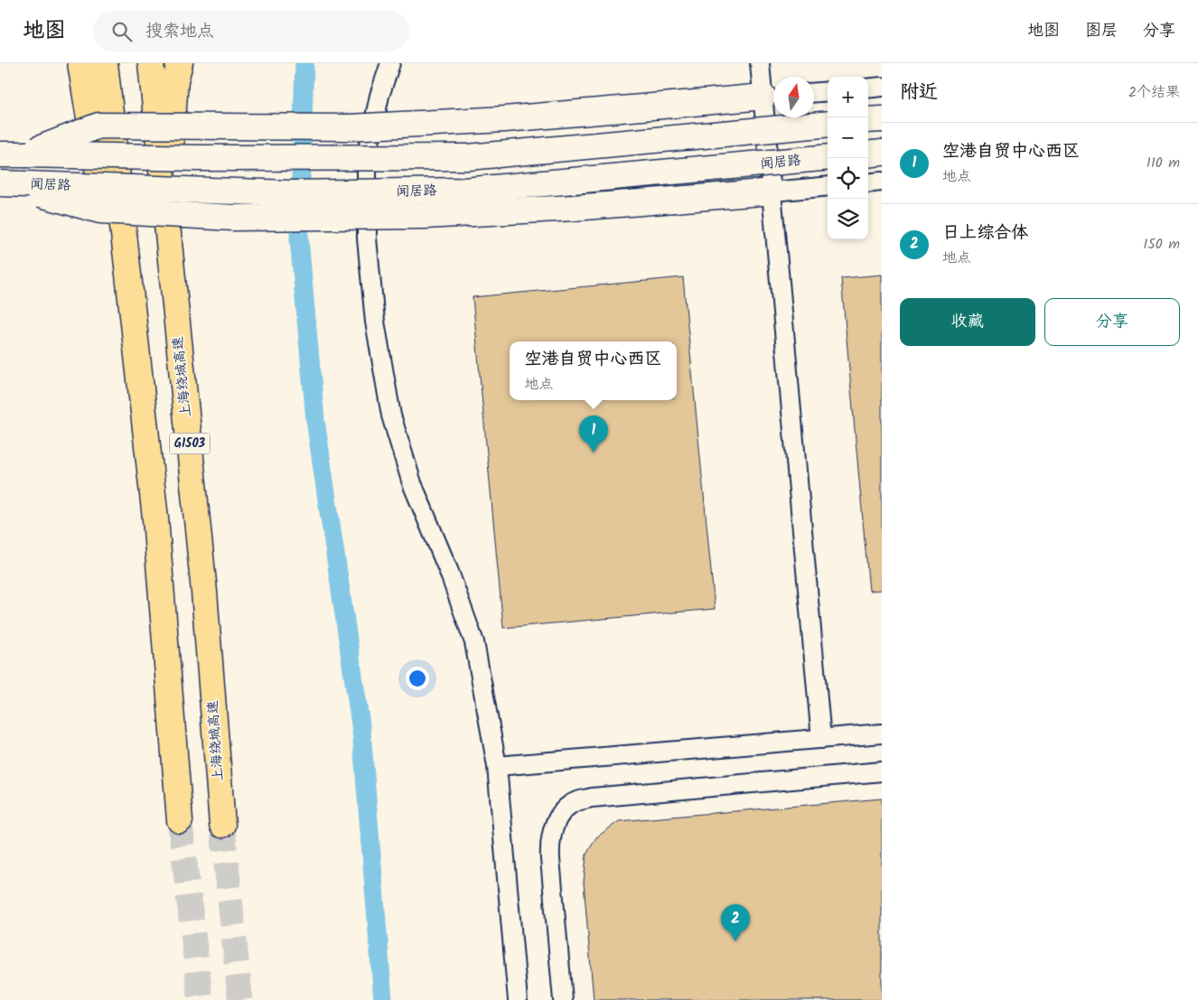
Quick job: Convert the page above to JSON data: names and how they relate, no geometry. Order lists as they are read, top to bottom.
{
  "streets": {
    "highway": ["上海绕城高速", "G1503"],
    "main road": ["闻居路"]
  },
  "north": "top",
  "page": {
    "header": "地图",
    "search": "搜索地点",
    "nav": ["地图", "图层", "分享"],
    "heading": ["附近", "2个结果"],
    "map_buttons": ["+", "−"],
    "list": [
      {
        "mark": "1",
        "name": "空港自贸中心西区",
        "note": "地点",
        "value": "110 m"
      },
      {
        "mark": "2",
        "name": "日上综合体",
        "note": "地点",
        "value": "150 m"
      }
    ],
    "buttons": ["收藏", "分享"],
    "popup": ["空港自贸中心西区", "地点"],
    "pins": ["1", "2"]
  }
}
